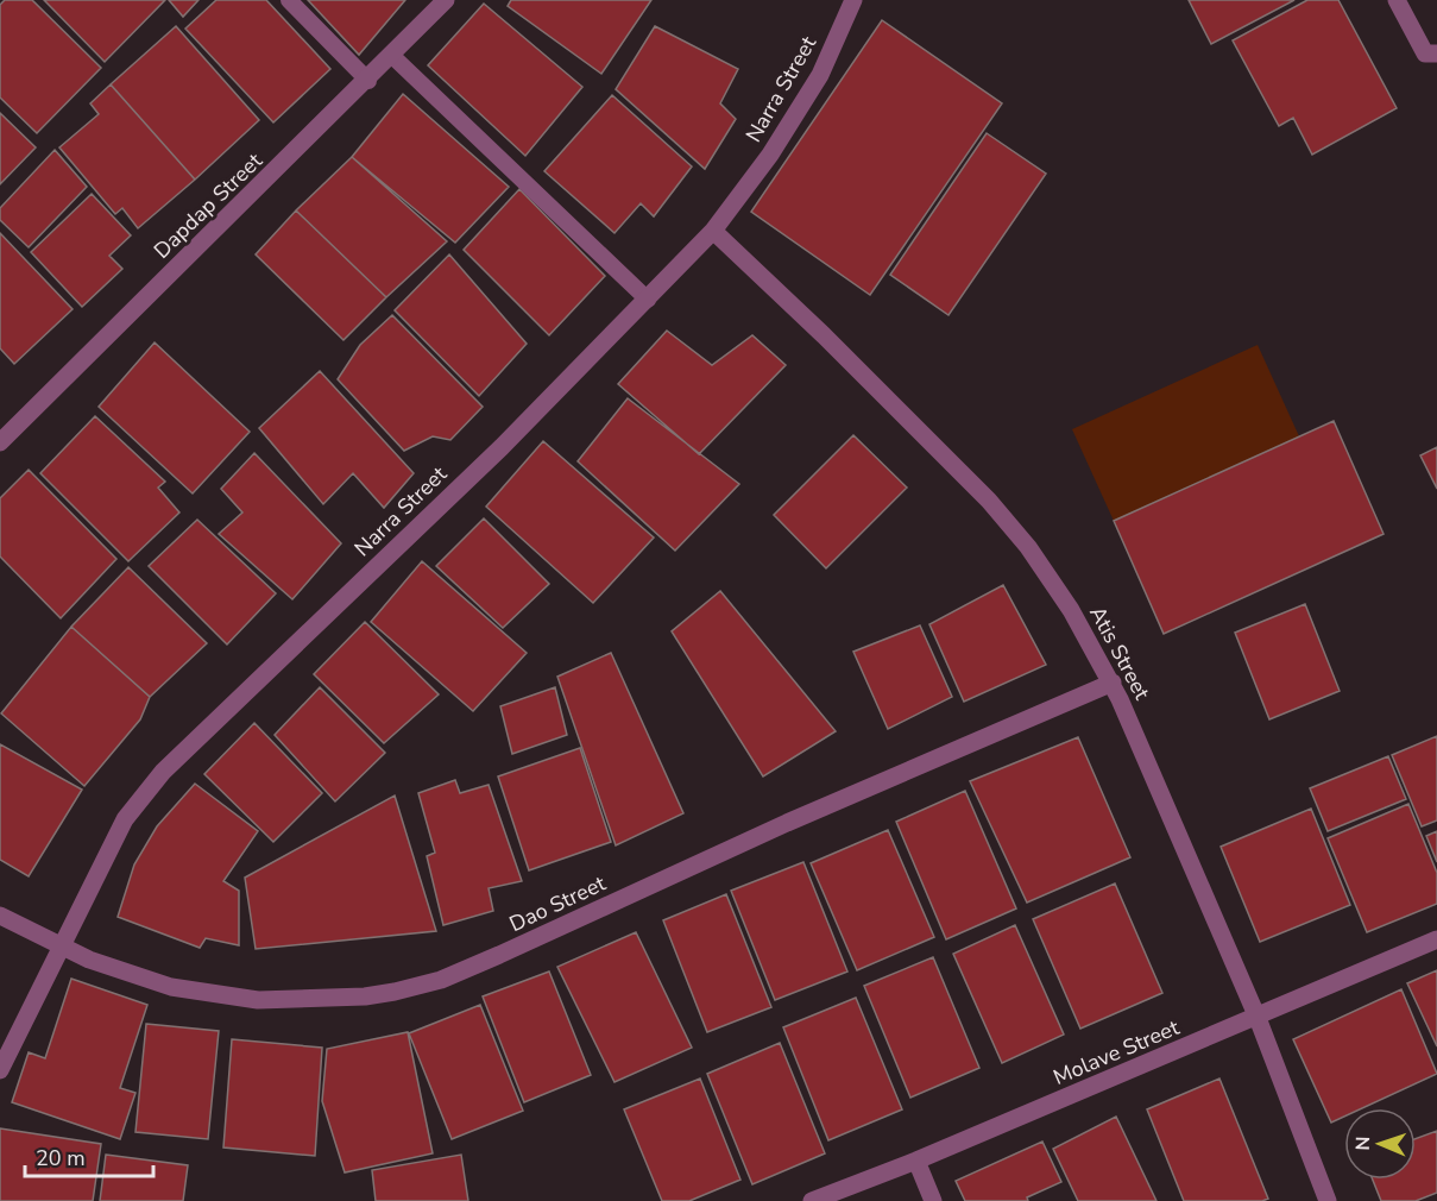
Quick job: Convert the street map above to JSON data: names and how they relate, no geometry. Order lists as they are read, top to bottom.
{
  "streets": {
    "street": [
      "Narra Street",
      "Dapdap Street",
      "Atis Street",
      "Dao Street",
      "Molave Street"
    ]
  },
  "crossings": [
    ["Narra Street", "Atis Street"],
    ["Narra Street", "Dao Street"],
    ["Atis Street", "Dao Street"],
    ["Atis Street", "Molave Street"]
  ],
  "scale_bar": "20 m",
  "north": "left"
}
